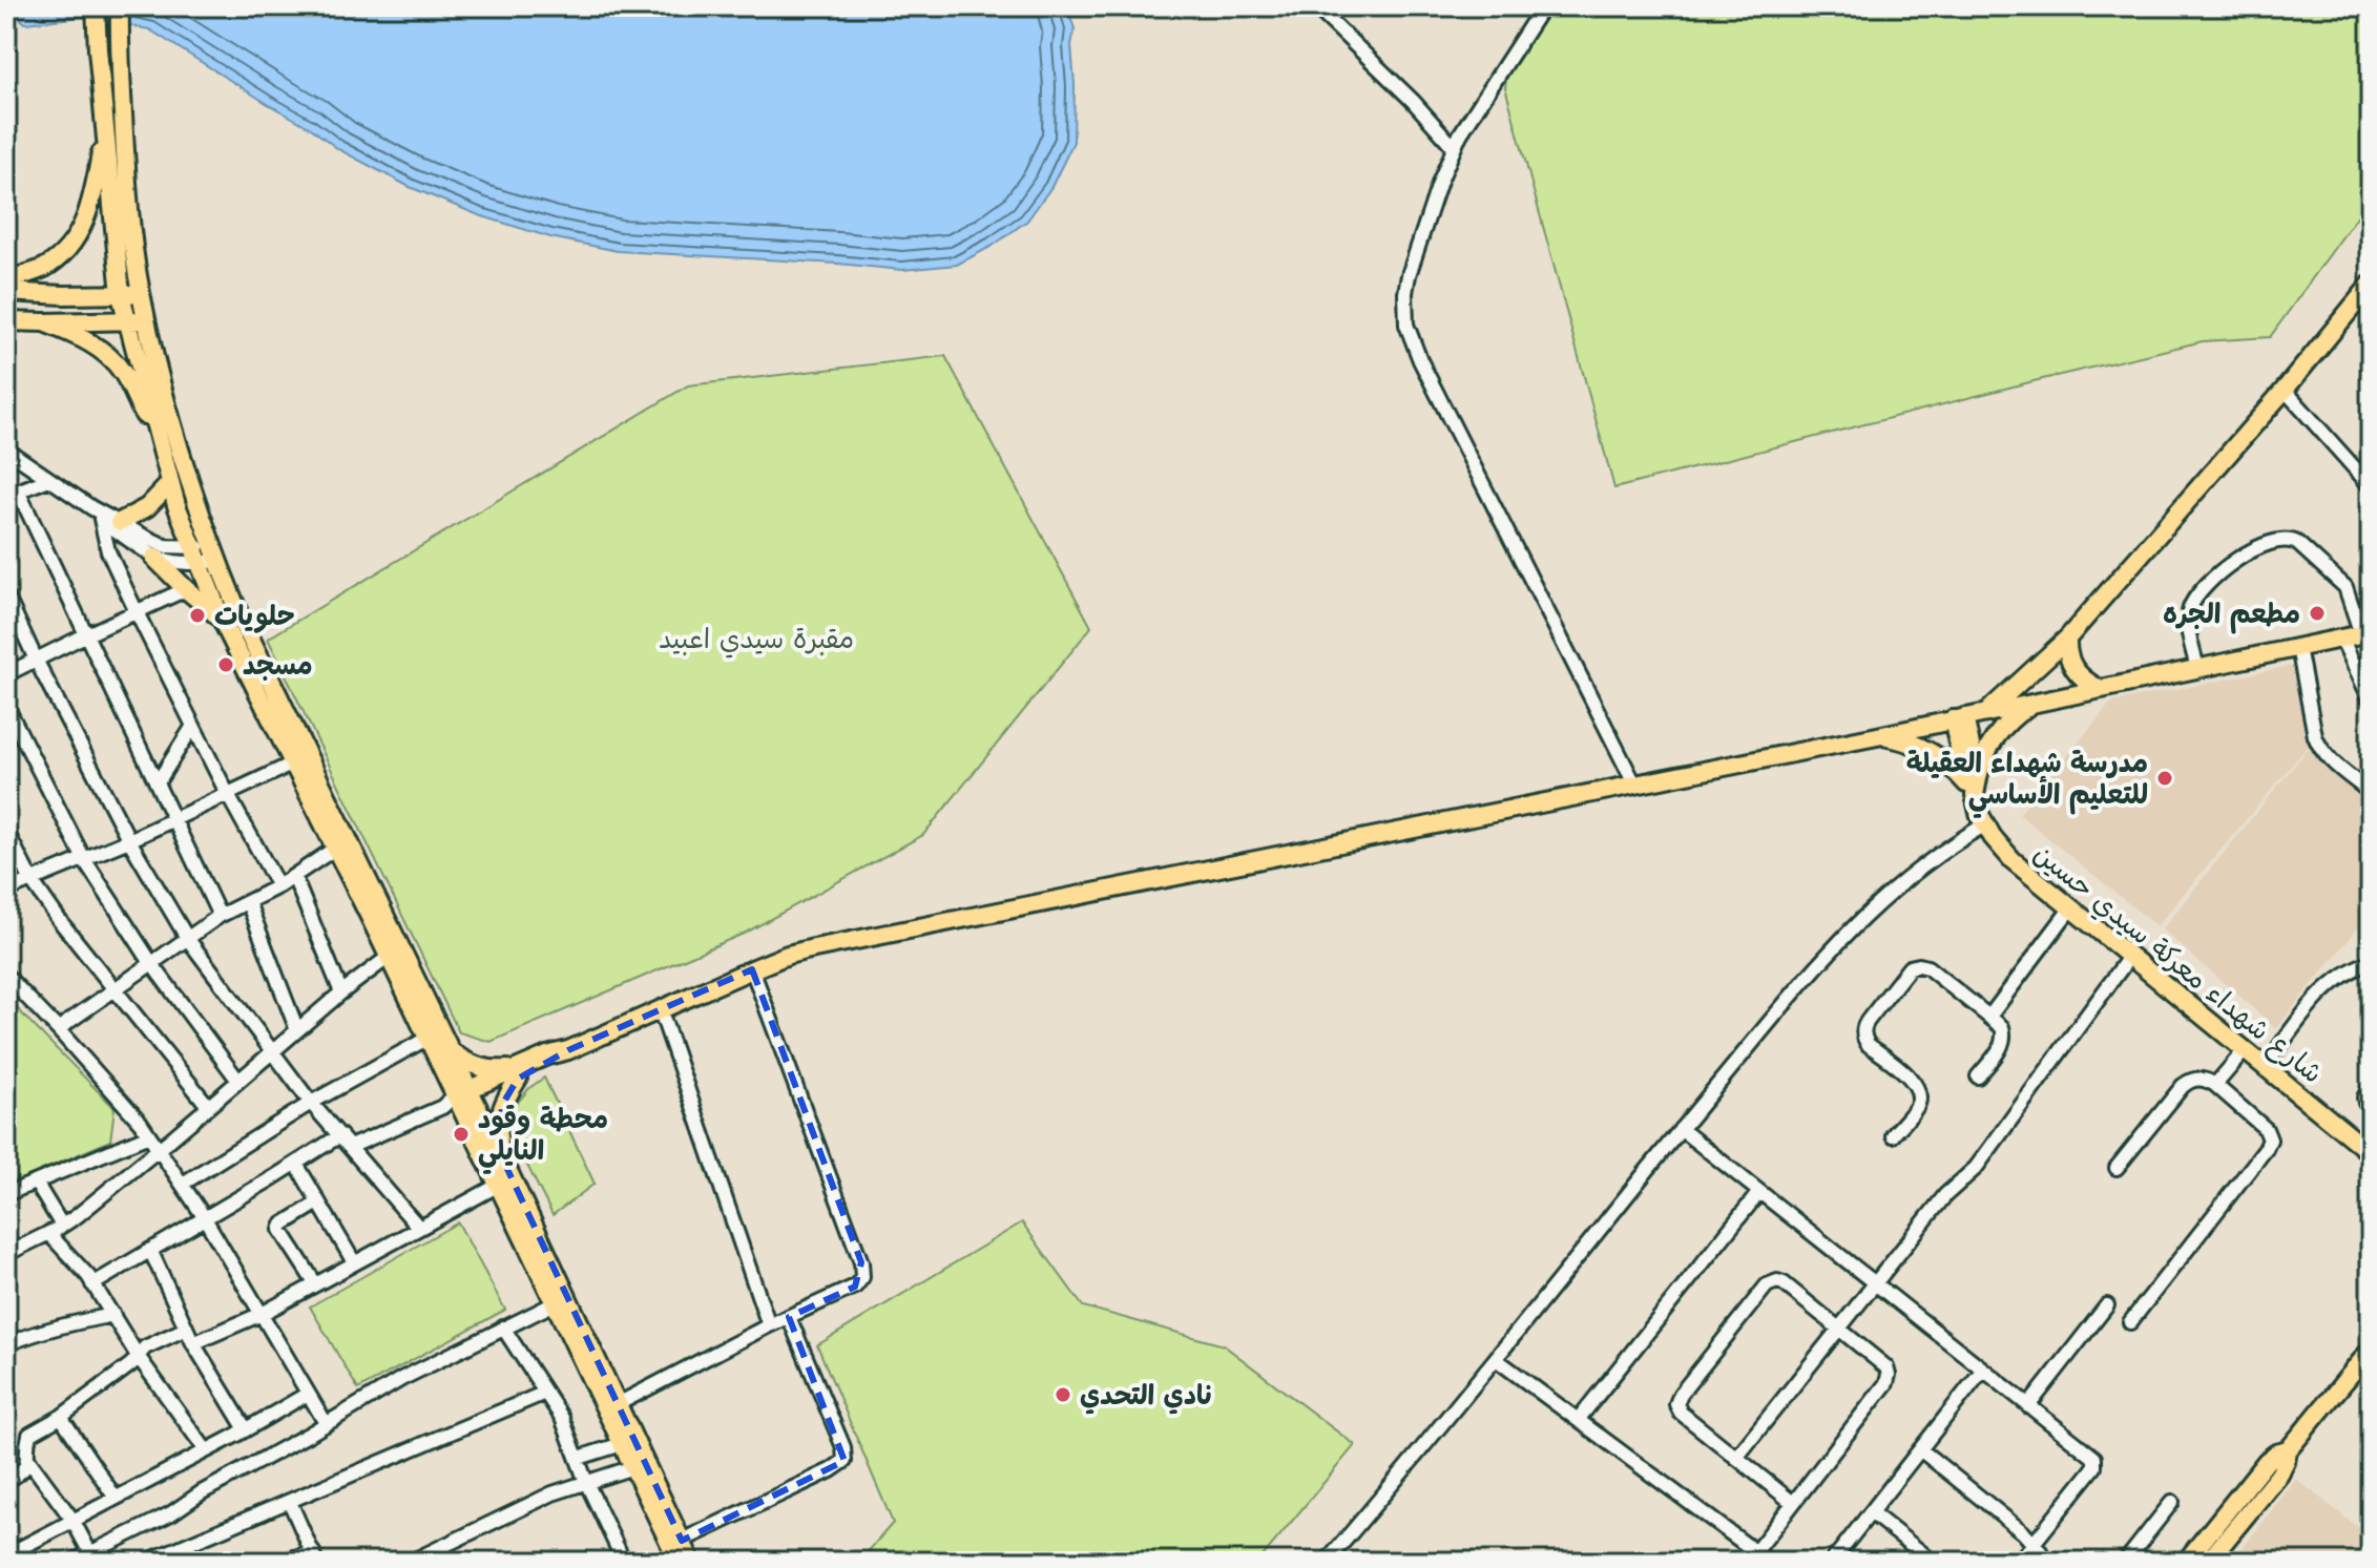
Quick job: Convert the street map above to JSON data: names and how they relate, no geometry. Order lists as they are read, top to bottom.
{
  "streets": {
    "main road": ["شارع شهداء معركة سيدي حسين"]
  },
  "parks": ["مقبرة سيدي اعبيد"],
  "places": [
    "مطعم الجره",
    "حلويات",
    "مسجد",
    "مدرسة شهداء العقيلة للتعليم الأساسي",
    "محطة وقود النايلي",
    "نادي التحدي"
  ]
}
